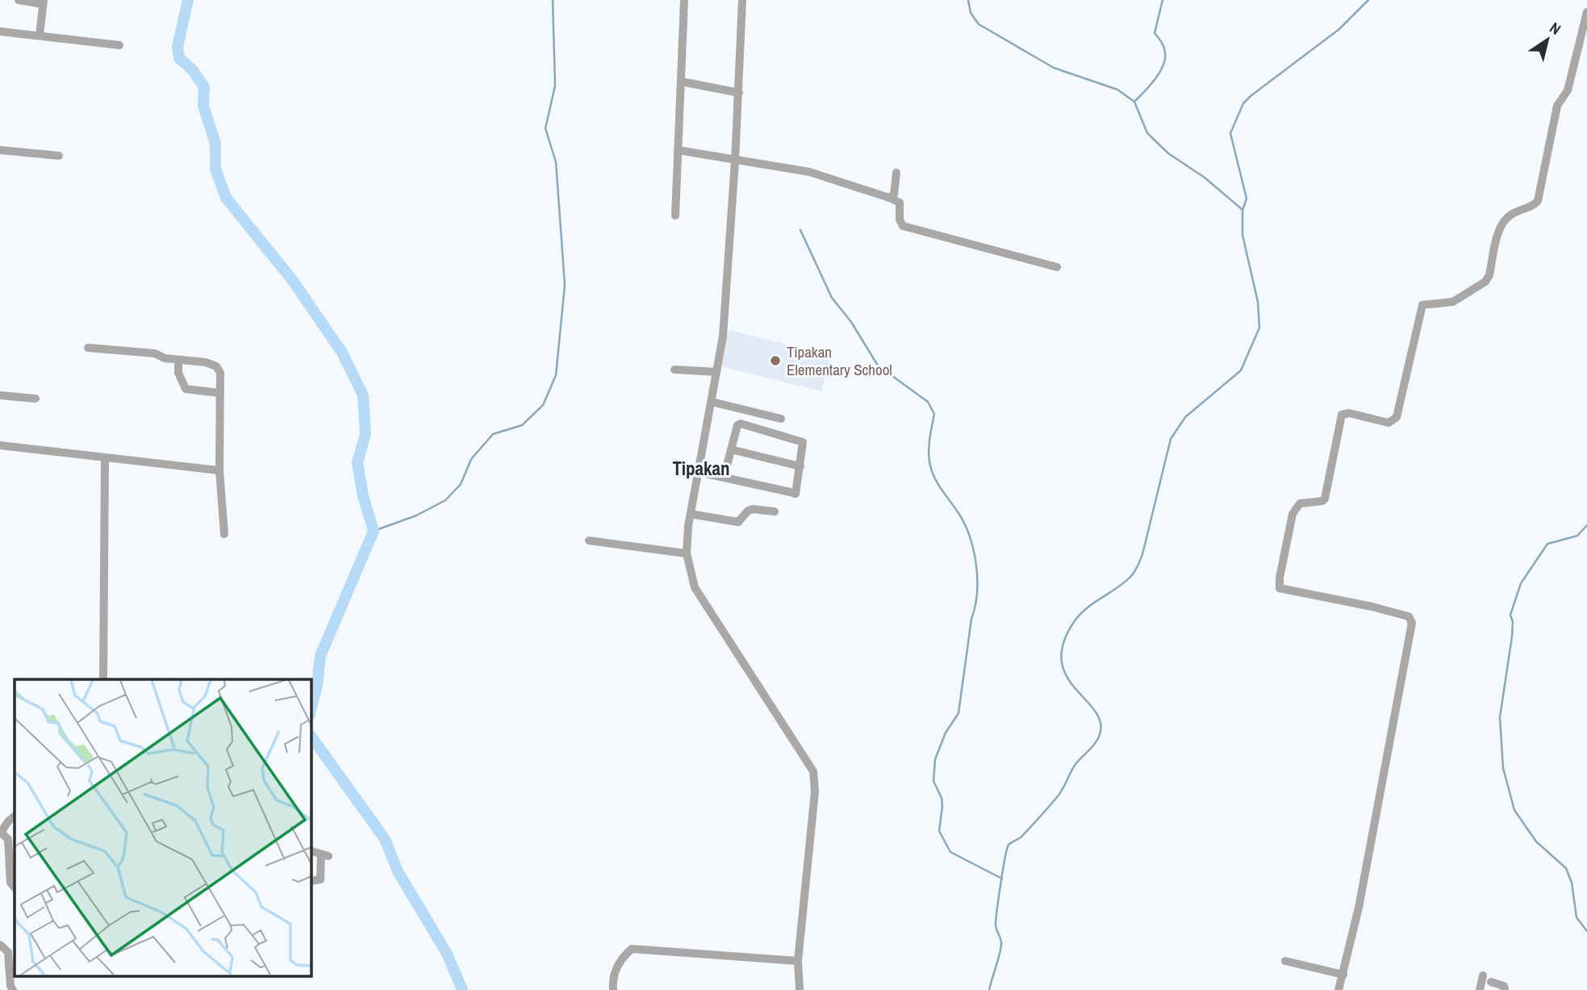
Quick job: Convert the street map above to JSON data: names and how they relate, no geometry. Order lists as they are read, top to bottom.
{
  "districts": ["Tipakan"],
  "places": ["Tipakan Elementary School"],
  "north": "top right"
}
